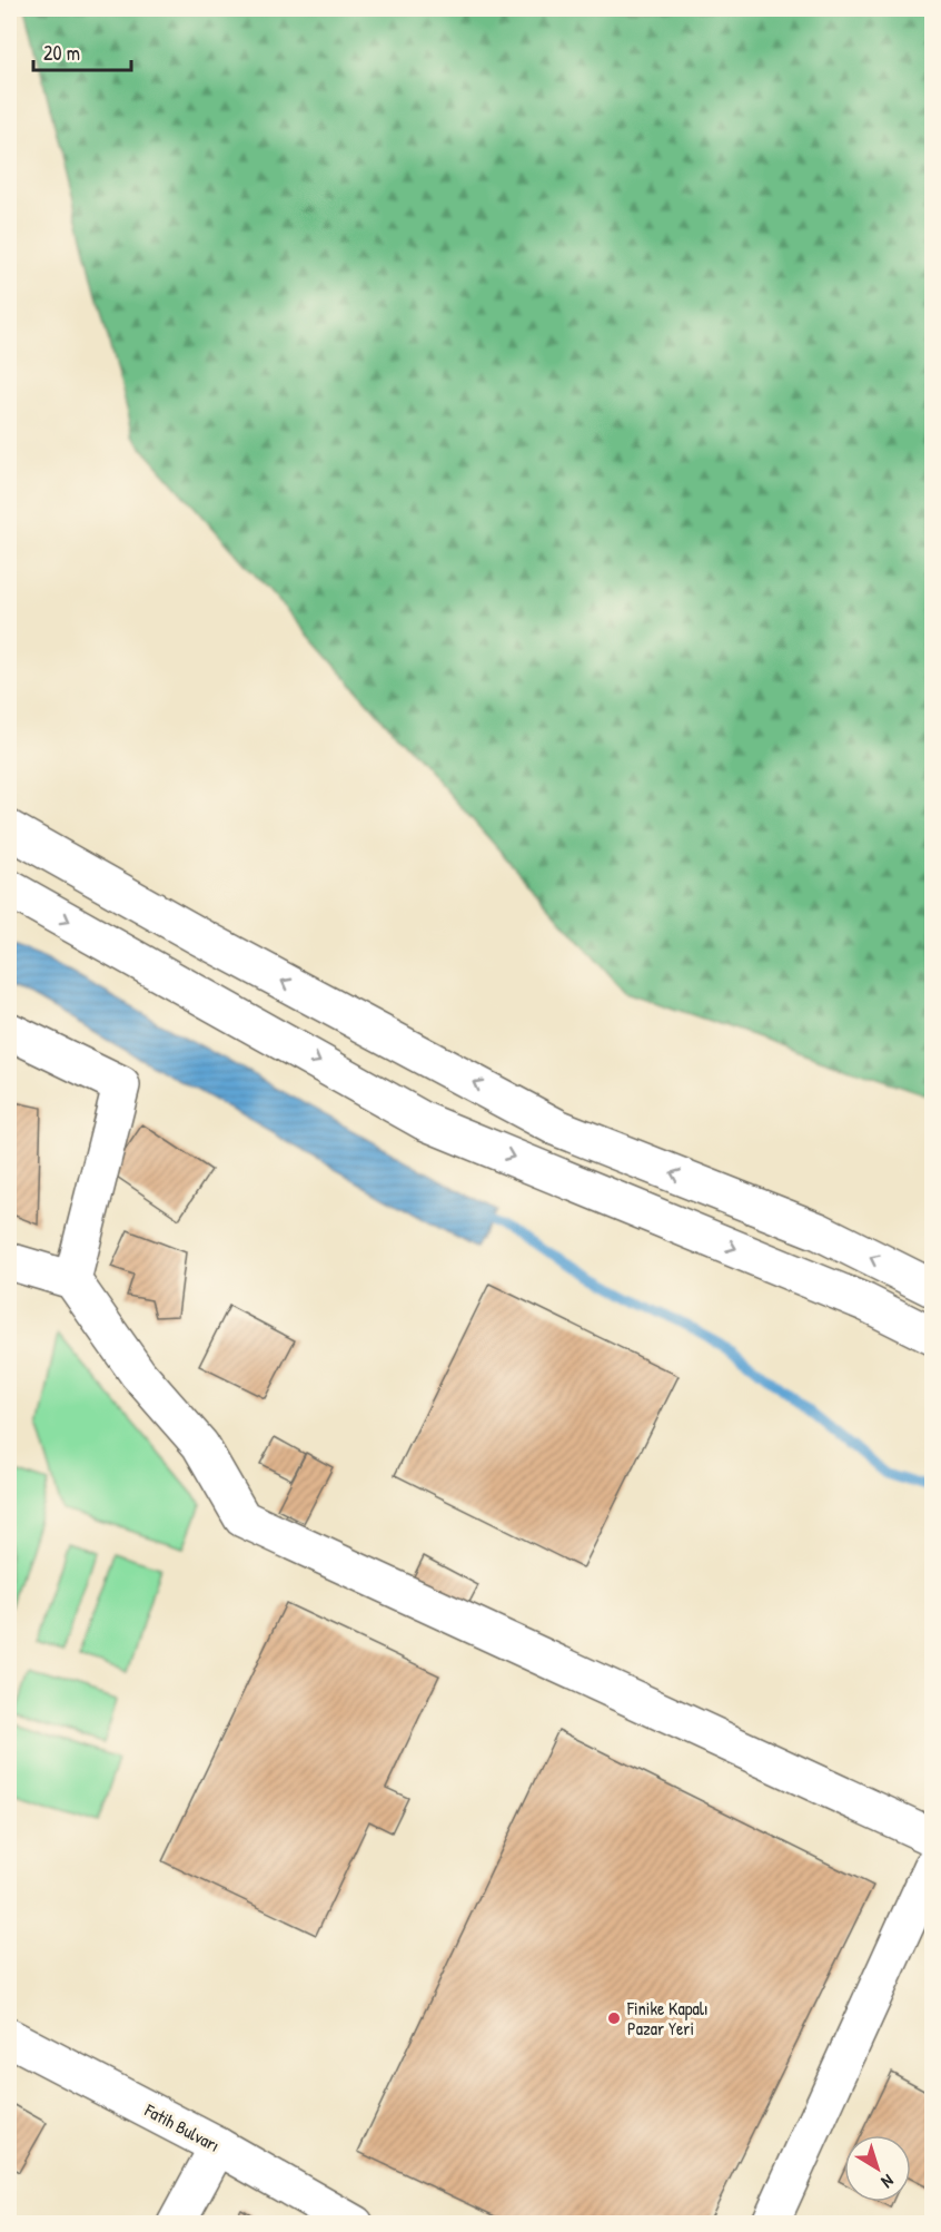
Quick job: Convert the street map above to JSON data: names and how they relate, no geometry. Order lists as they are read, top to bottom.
{
  "streets": {
    "street": ["Fatih Bulvarı"]
  },
  "places": ["Finike Kapalı Pazar Yeri"],
  "scale_bar": "20 m",
  "north": "bottom right"
}
